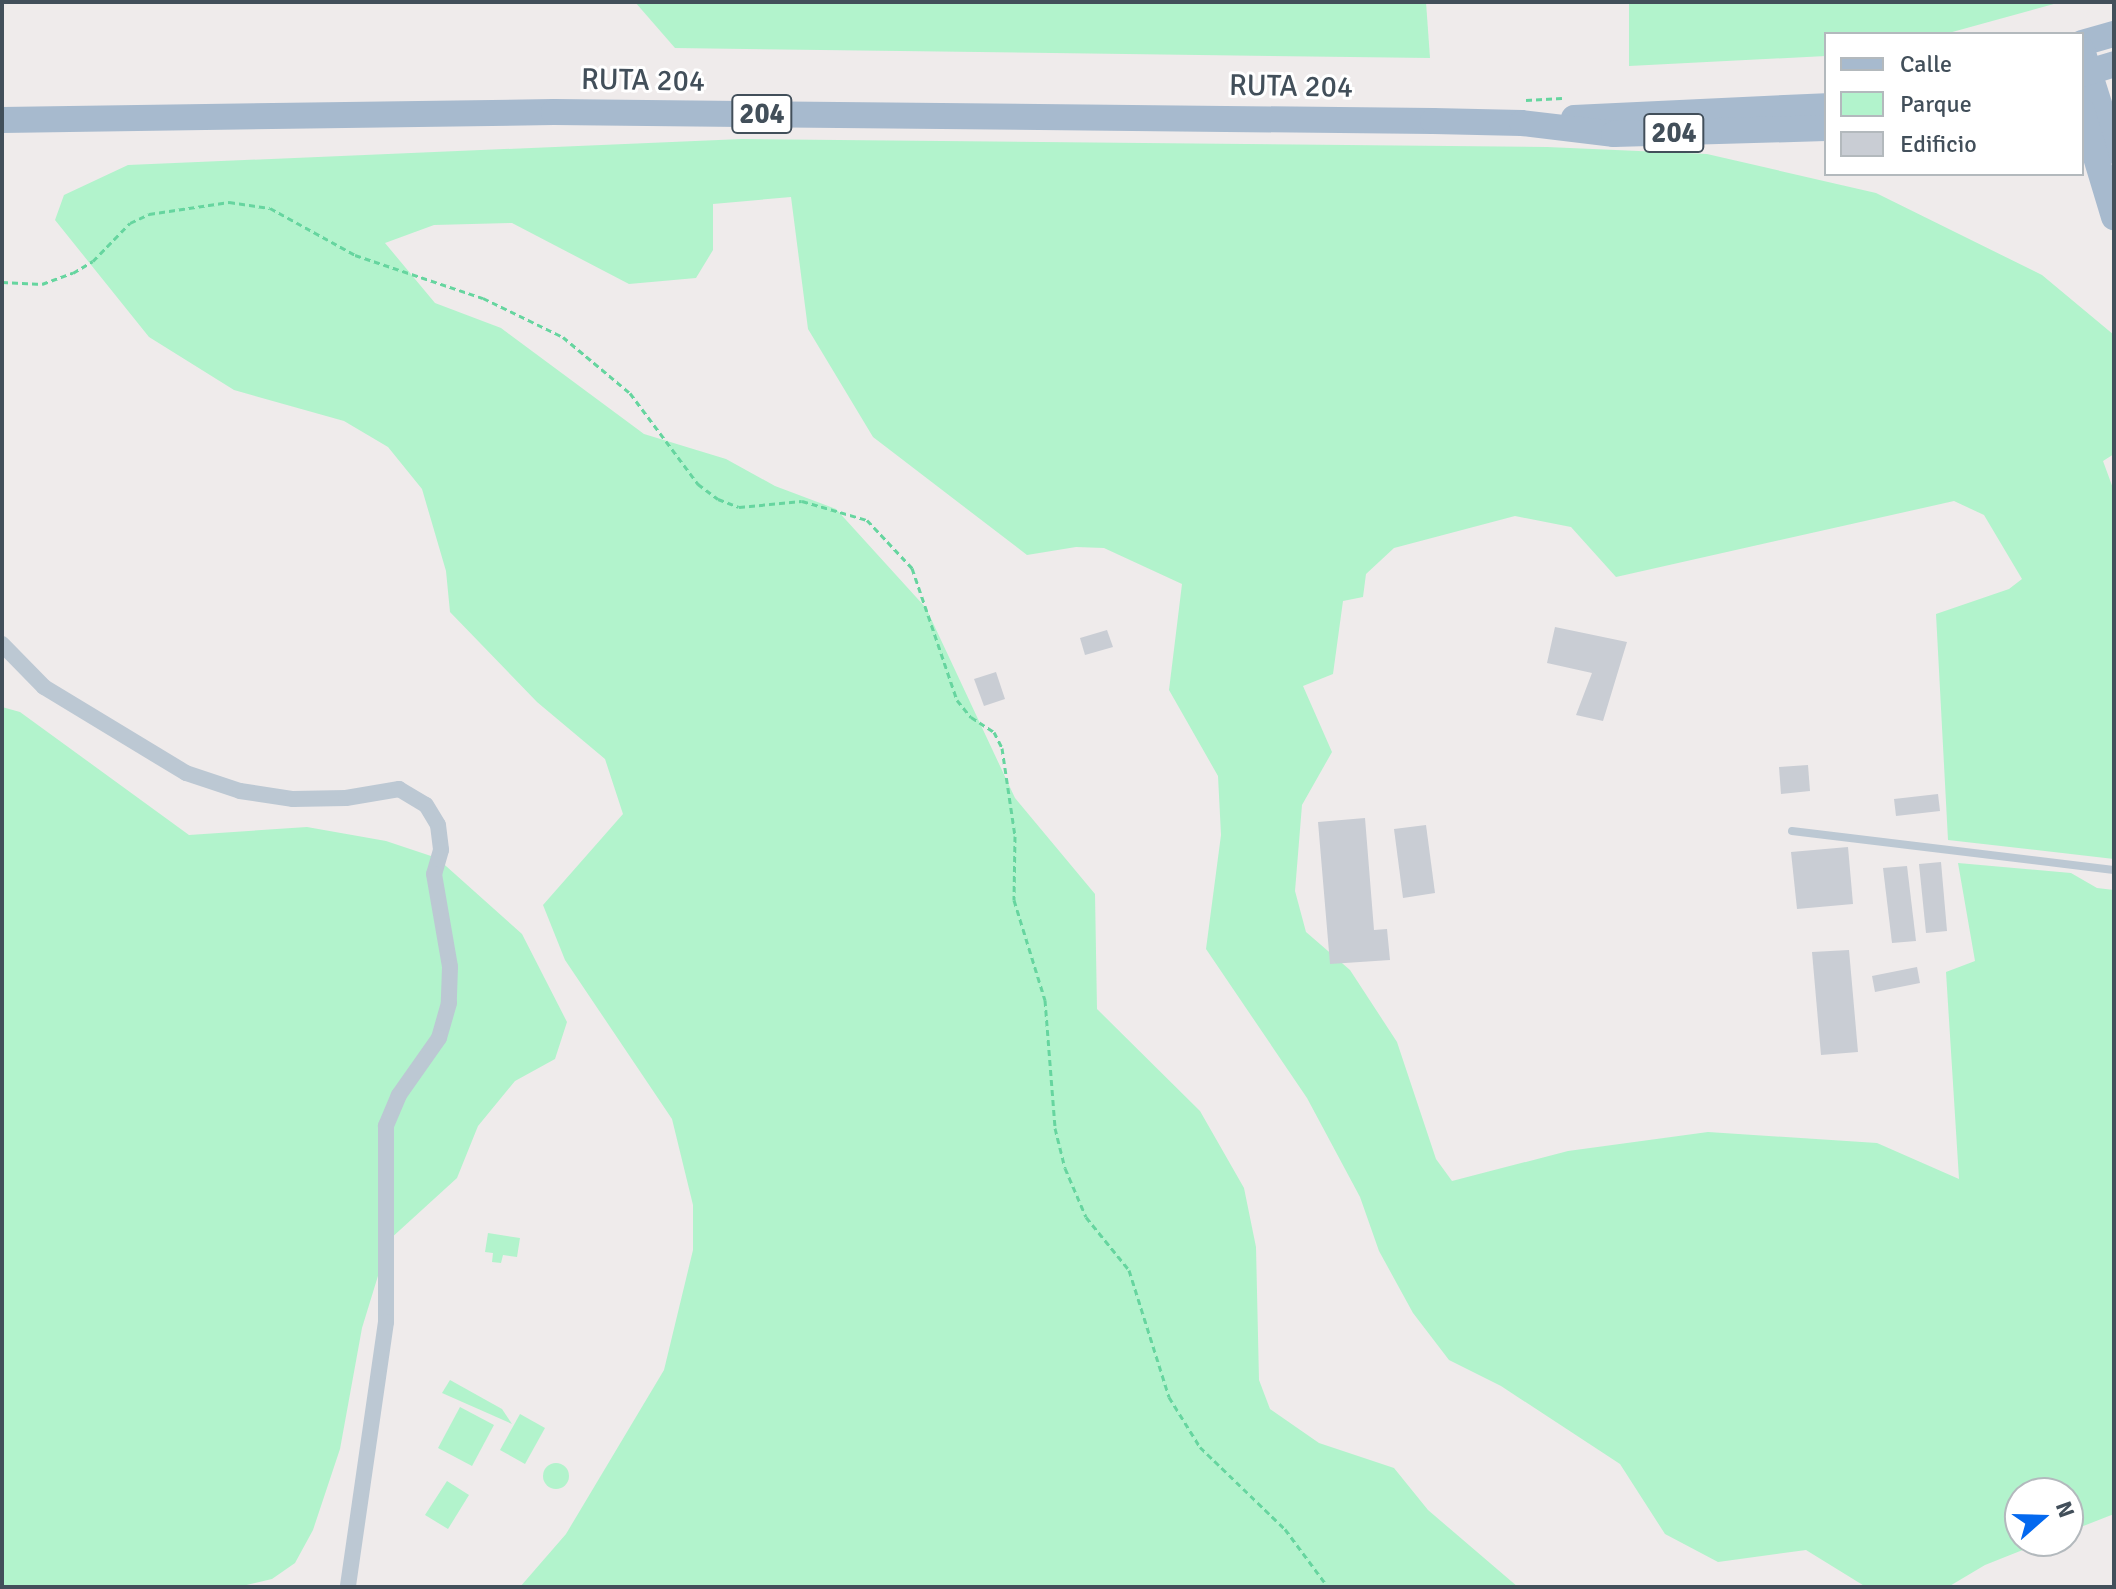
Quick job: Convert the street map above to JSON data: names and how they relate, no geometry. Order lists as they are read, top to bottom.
{
  "streets": {
    "main road": ["RUTA 204", "204"]
  },
  "legend": ["Calle", "Parque", "Edificio"],
  "north": "right"
}
